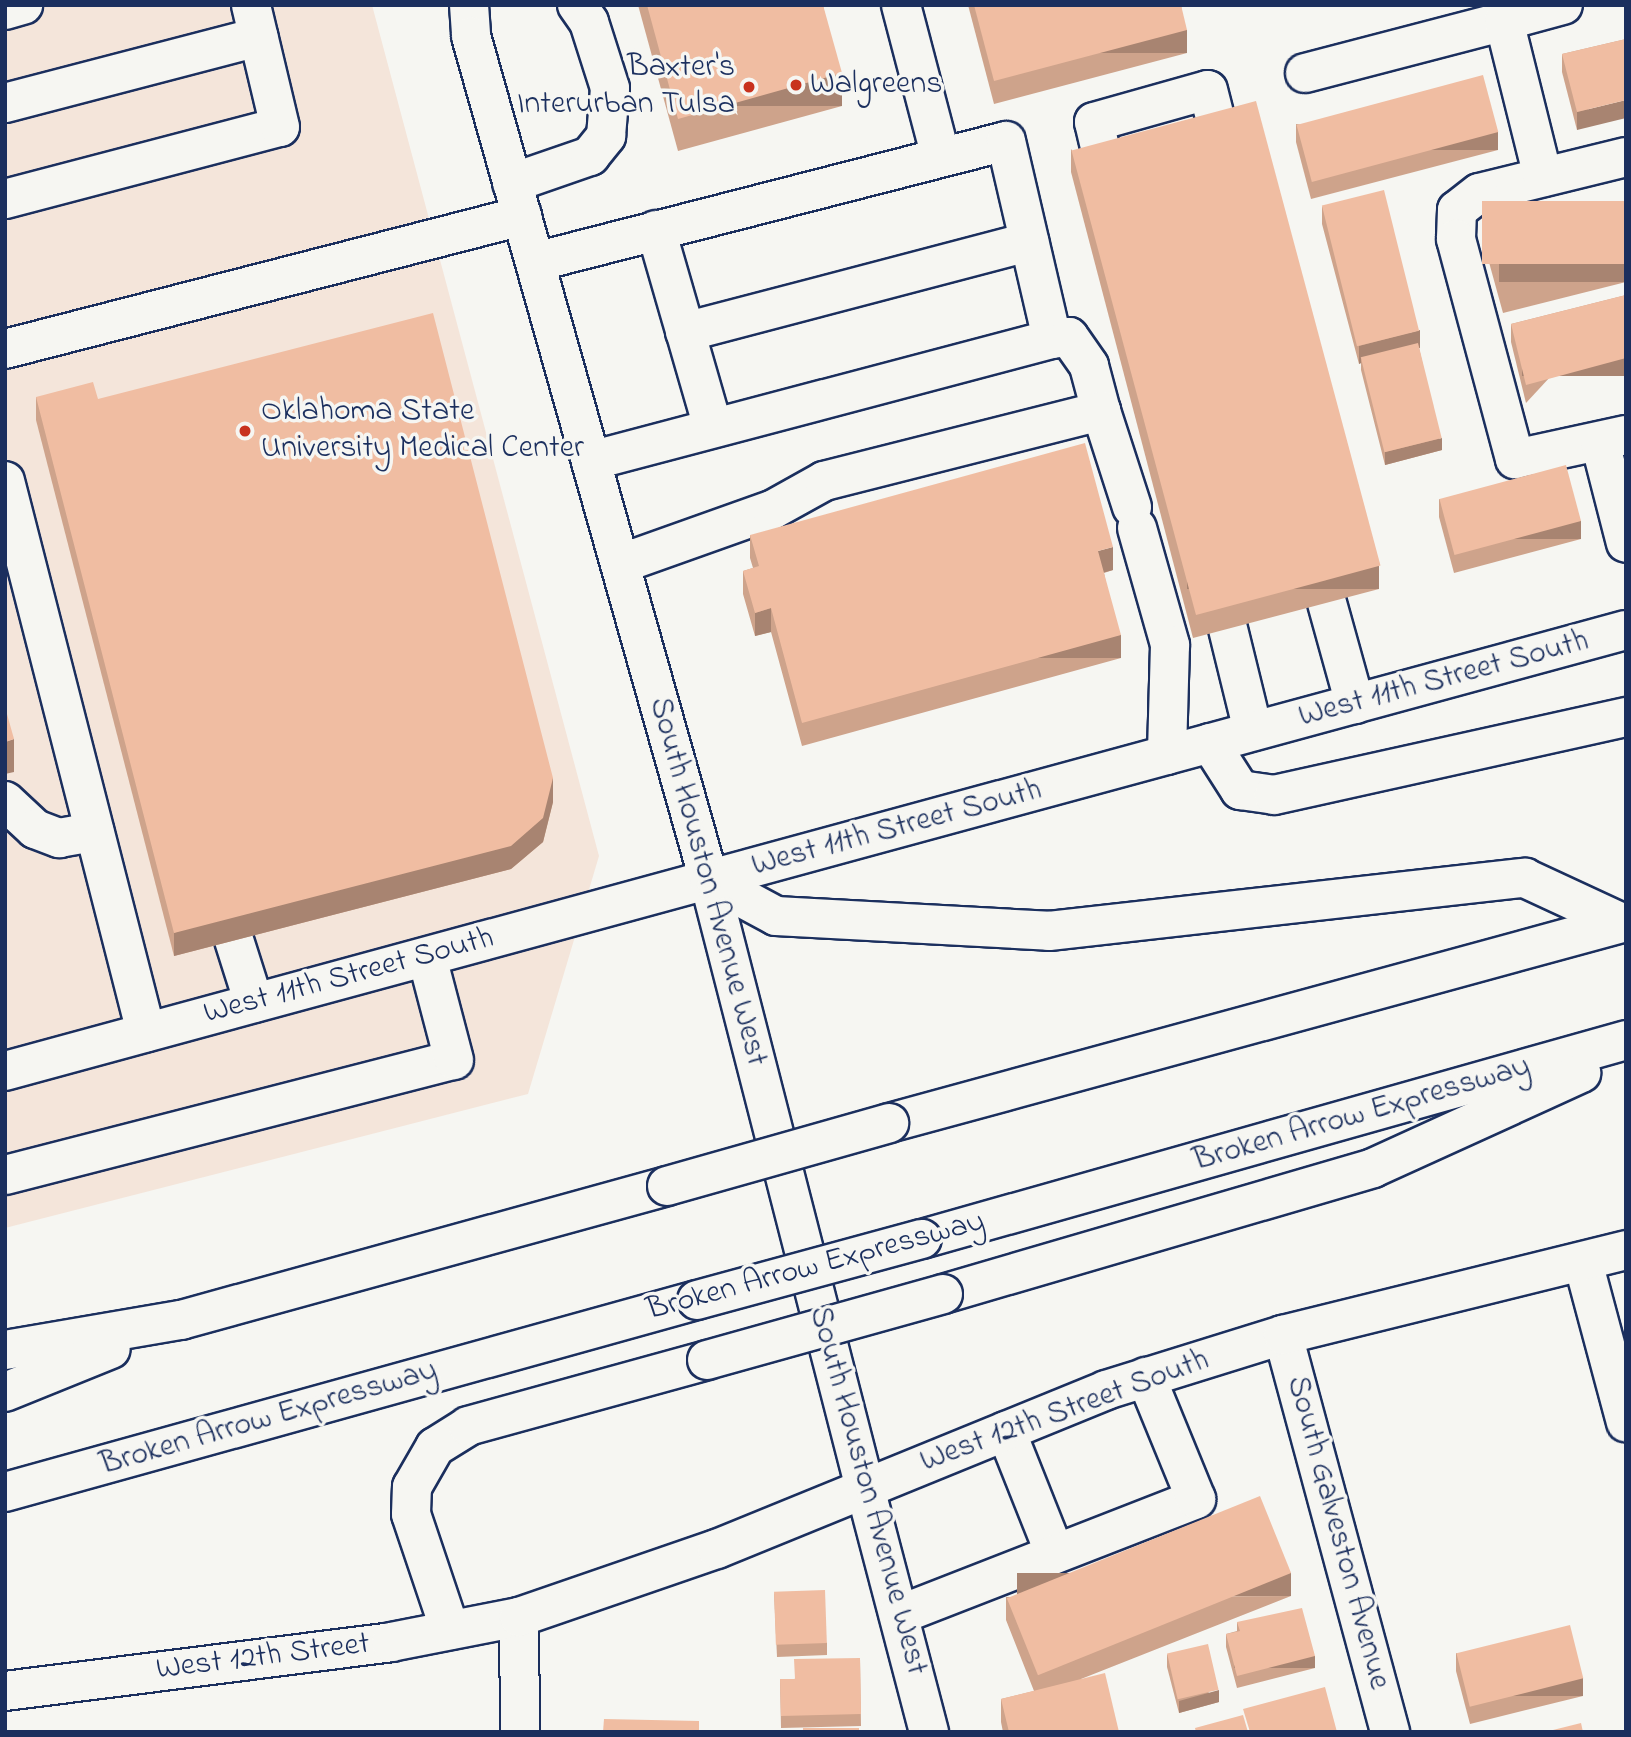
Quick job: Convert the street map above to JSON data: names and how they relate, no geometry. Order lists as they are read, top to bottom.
{
  "streets": {
    "main road": [
      "West 11th Street South",
      "South Houston Avenue West",
      "Broken Arrow Expressway",
      "West 12th Street South",
      "South Galveston Avenue",
      "West 12th Street"
    ]
  },
  "crossings": [
    ["West 11th Street South", "South Houston Avenue West"],
    ["South Houston Avenue West", "West 12th Street South"],
    ["West 12th Street South", "South Galveston Avenue"],
    ["West 12th Street South", "West 12th Street"]
  ],
  "places": ["Walgreens", "Baxter's Interurban Tulsa", "Oklahoma State University Medical Center"]
}
